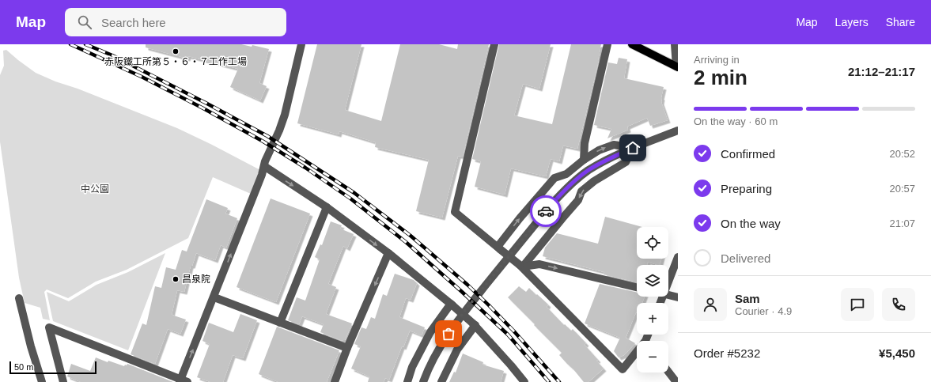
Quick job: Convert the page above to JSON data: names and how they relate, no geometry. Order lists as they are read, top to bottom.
{
  "parks": ["中公園"],
  "places": ["赤阪鐵工所第５・６・７工作工場", "昌泉院"],
  "scale_bar": "50 m",
  "page": {
    "header": "Map",
    "search": "Search here",
    "nav": ["Map", "Layers", "Share"],
    "heading": ["2 min", "Arriving in", "21:12–21:17"],
    "panel": [
      "Sam",
      "Courier · 4.9",
      "Order #5232",
      "¥5,450"
    ],
    "bar": "On the way · 60 m",
    "list": [
      ["Confirmed", "20:52"],
      ["Preparing", "20:57"],
      ["On the way", "21:07"],
      "Delivered"
    ],
    "map_buttons": ["+", "−"],
    "scale": "50 m"
  }
}
